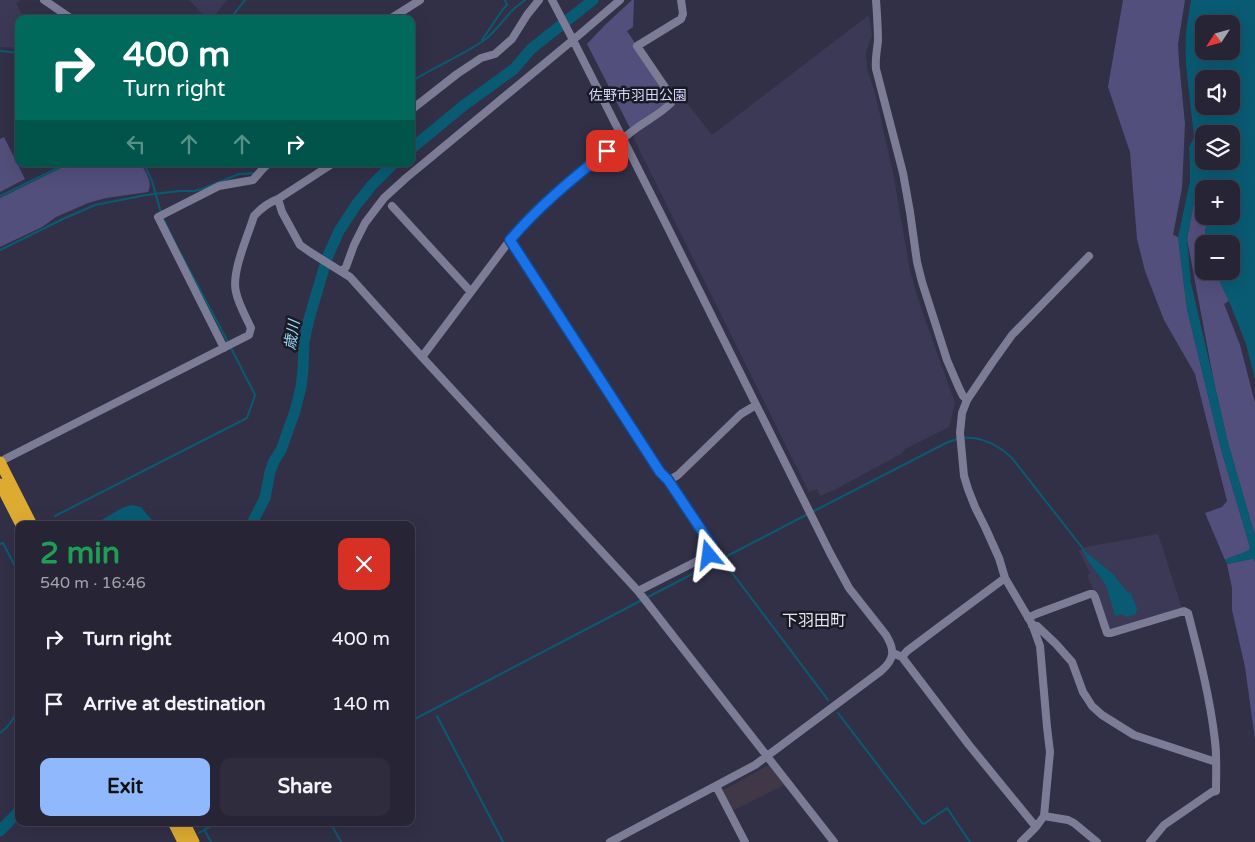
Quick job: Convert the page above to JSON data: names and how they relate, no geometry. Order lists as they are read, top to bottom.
{
  "districts": ["下羽田町"],
  "water": ["歳川"],
  "parks": ["佐野市羽田公園"],
  "north": "bottom left",
  "page": {
    "map_buttons": ["+", "−"],
    "turn": ["400 m", "Turn right"],
    "heading": ["2 min", "540 m · 16:46"],
    "list": [
      {
        "name": "Turn right",
        "value": "400 m"
      },
      {
        "name": "Arrive at destination",
        "value": "140 m"
      }
    ],
    "buttons": ["Exit", "Share"]
  }
}
